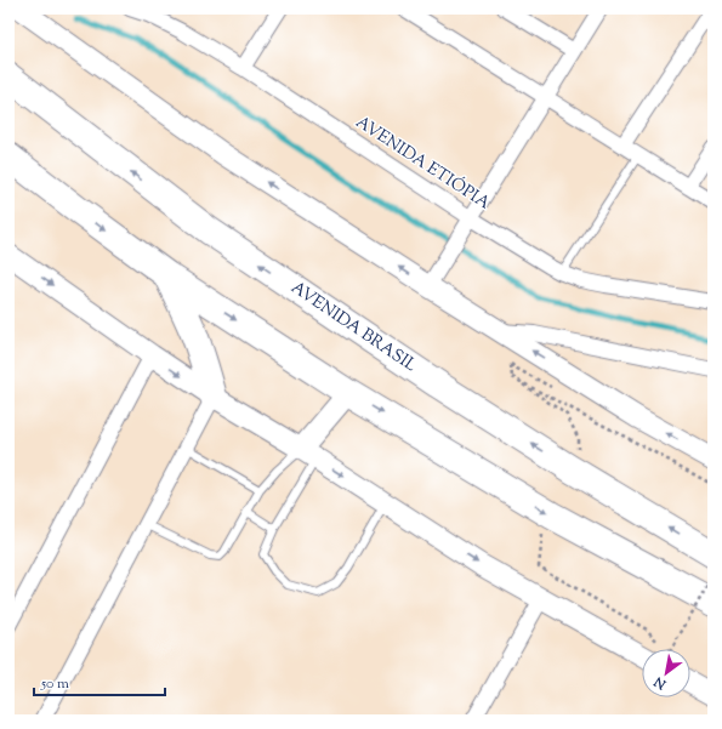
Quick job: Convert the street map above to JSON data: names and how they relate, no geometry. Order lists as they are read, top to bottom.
{
  "streets": {
    "highway": ["AVENIDA BRASIL"],
    "street": ["AVENIDA ETIÓPIA"]
  },
  "scale_bar": "50 m",
  "north": "bottom left"
}
